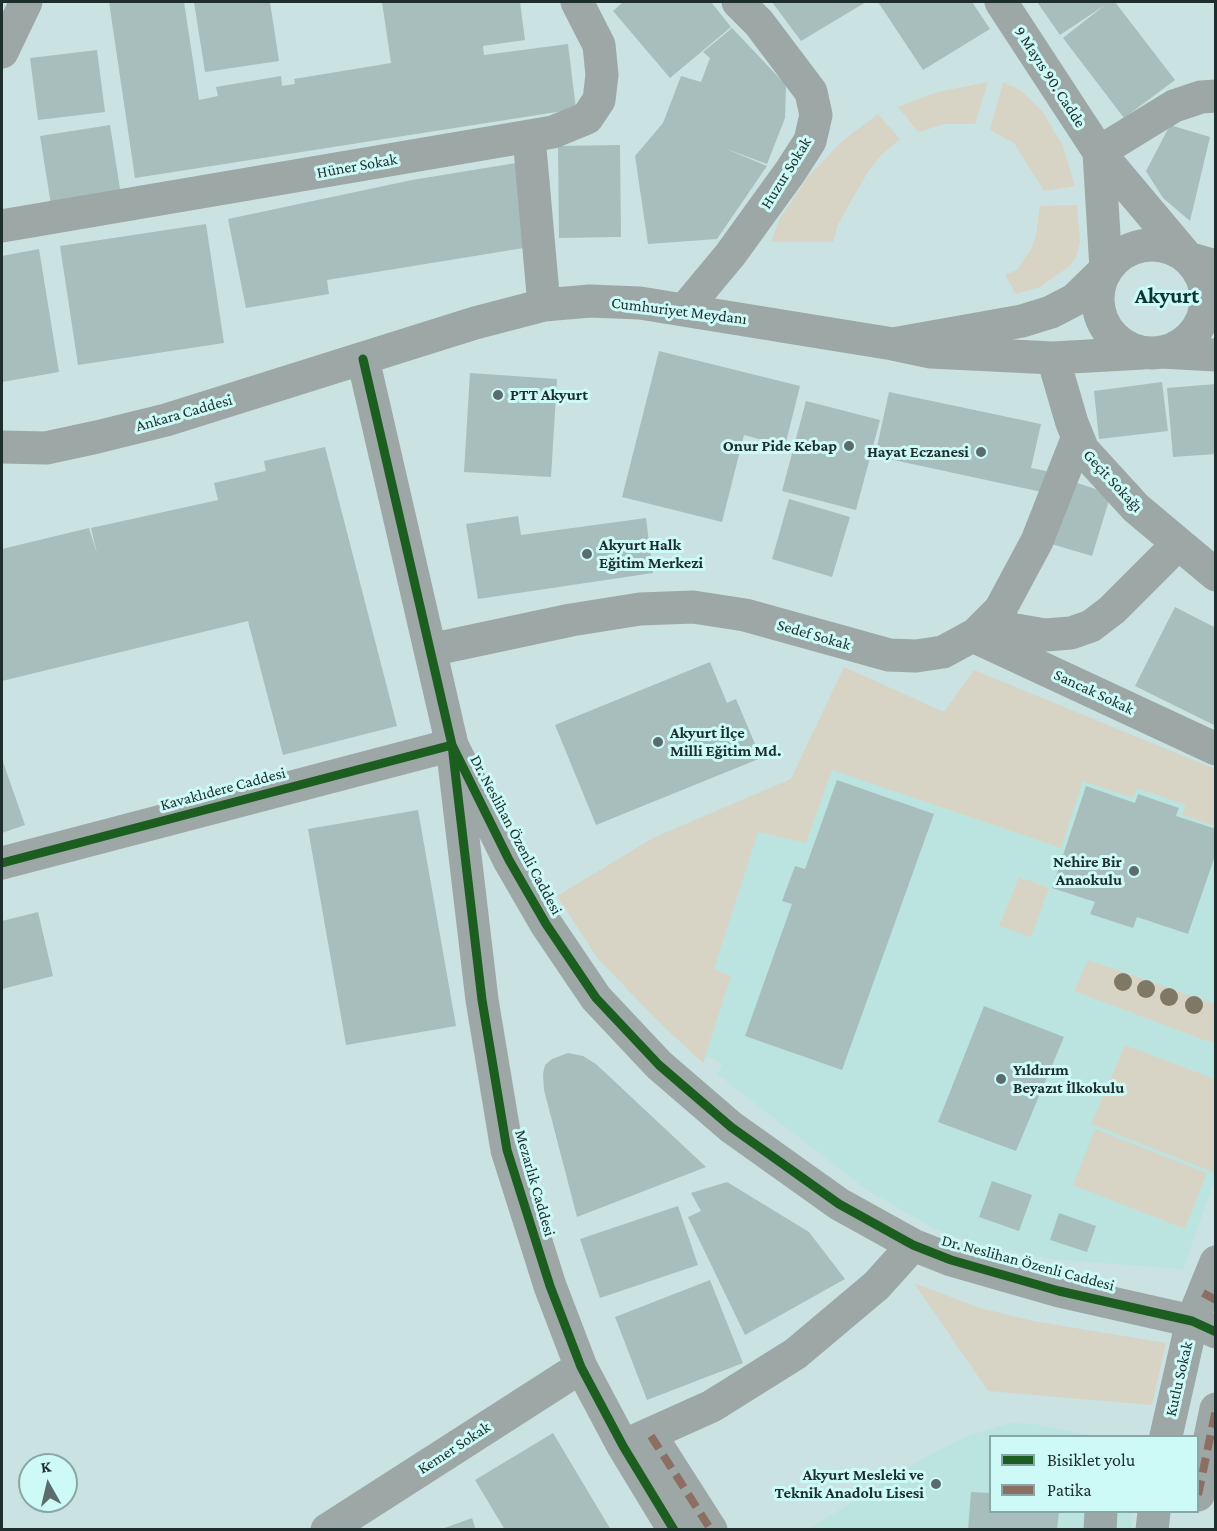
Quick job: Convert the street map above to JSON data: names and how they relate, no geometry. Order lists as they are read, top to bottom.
{
  "streets": {
    "street": [
      "9 Mayıs 90. Cadde",
      "Hüner Sokak",
      "Huzur Sokak",
      "Cumhuriyet Meydanı",
      "Ankara Caddesi",
      "Geçit Sokağı",
      "Sedef Sokak",
      "Sancak Sokak",
      "Kavaklıdere Caddesi",
      "Dr. Neslihan Özenli Caddesi",
      "Mezarlık Caddesi",
      "Kutlu Sokak",
      "Kemer Sokak"
    ]
  },
  "crossings": [
    ["9 Mayıs 90. Cadde", "Cumhuriyet Meydanı"],
    ["Huzur Sokak", "Cumhuriyet Meydanı"],
    ["Cumhuriyet Meydanı", "Ankara Caddesi"],
    ["Cumhuriyet Meydanı", "Geçit Sokağı"],
    ["Cumhuriyet Meydanı", "Dr. Neslihan Özenli Caddesi"],
    ["Ankara Caddesi", "Dr. Neslihan Özenli Caddesi"],
    ["Geçit Sokağı", "Sedef Sokak"],
    ["Sedef Sokak", "Sancak Sokak"],
    ["Sedef Sokak", "Dr. Neslihan Özenli Caddesi"],
    ["Kavaklıdere Caddesi", "Dr. Neslihan Özenli Caddesi"],
    ["Kavaklıdere Caddesi", "Mezarlık Caddesi"],
    ["Dr. Neslihan Özenli Caddesi", "Mezarlık Caddesi"],
    ["Dr. Neslihan Özenli Caddesi", "Kutlu Sokak"],
    ["Mezarlık Caddesi", "Kemer Sokak"]
  ],
  "districts": ["Akyurt"],
  "places": [
    "PTT Akyurt",
    "Onur Pide Kebap",
    "Hayat Eczanesi",
    "Akyurt Halk Eğitim Merkezi",
    "Akyurt İlçe Milli Eğitim Md.",
    "Nehire Bir Anaokulu",
    "Yıldırım Beyazıt İlkokulu",
    "Akyurt Mesleki ve Teknik Anadolu Lisesi"
  ],
  "legend": ["Bisiklet yolu", "Patika"],
  "north": "top"
}
